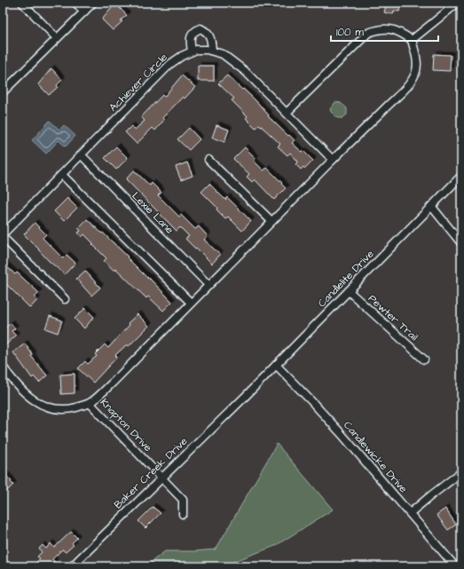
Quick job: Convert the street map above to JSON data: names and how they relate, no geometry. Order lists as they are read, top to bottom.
{
  "streets": {
    "street": [
      "Achiever Circle",
      "Lexie Lane",
      "Candlelite Drive",
      "Pewter Trail",
      "Knapton Drive",
      "Candlewicke Drive",
      "Baker Creek Drive"
    ]
  },
  "crossings": [
    ["Achiever Circle", "Lexie Lane"],
    ["Candlelite Drive", "Pewter Trail"],
    ["Candlelite Drive", "Candlewicke Drive"],
    ["Candlelite Drive", "Baker Creek Drive"],
    ["Knapton Drive", "Baker Creek Drive"]
  ],
  "scale_bar": "100 m"
}
